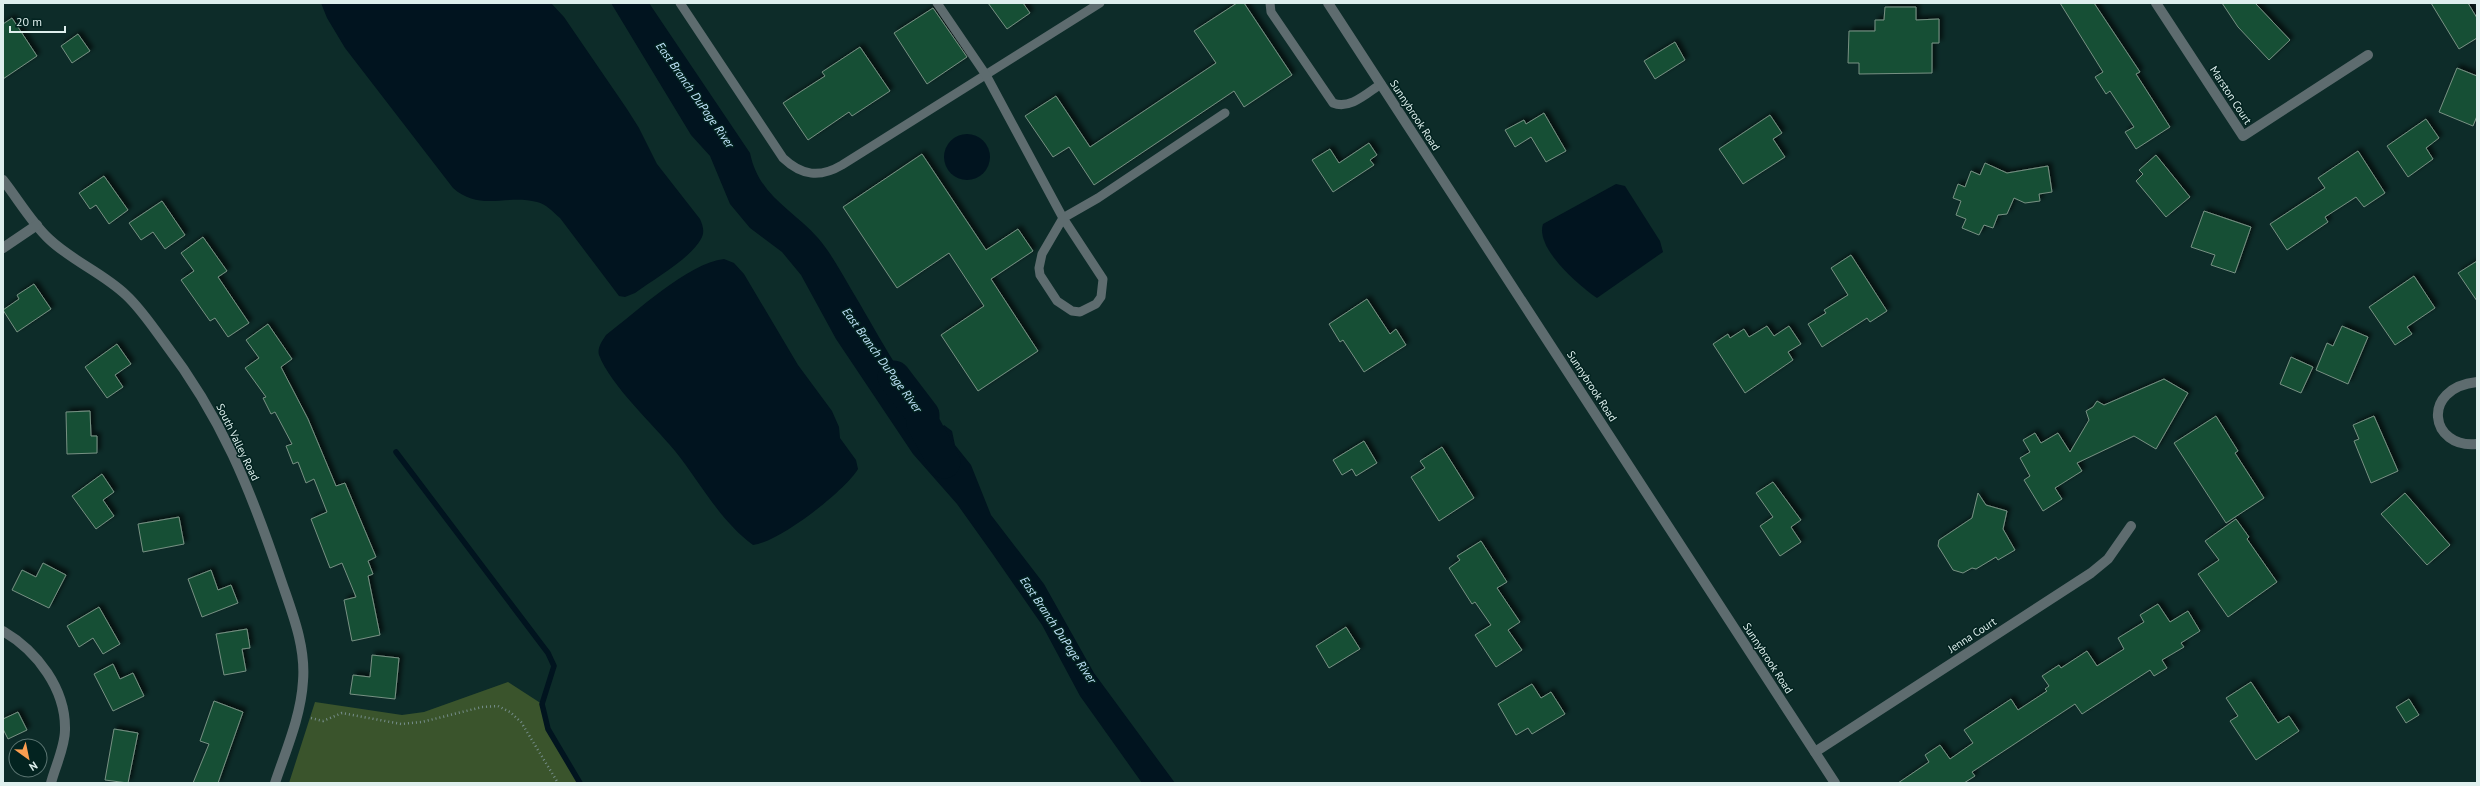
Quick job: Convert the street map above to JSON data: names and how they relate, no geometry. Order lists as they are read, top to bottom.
{
  "streets": {
    "street": [
      "Marston Court",
      "Sunnybrook Road",
      "South Valley Road",
      "Jenna Court"
    ]
  },
  "crossings": [
    ["Sunnybrook Road", "Jenna Court"]
  ],
  "water": ["East Branch DuPage River"],
  "scale_bar": "20 m",
  "north": "bottom right"
}
